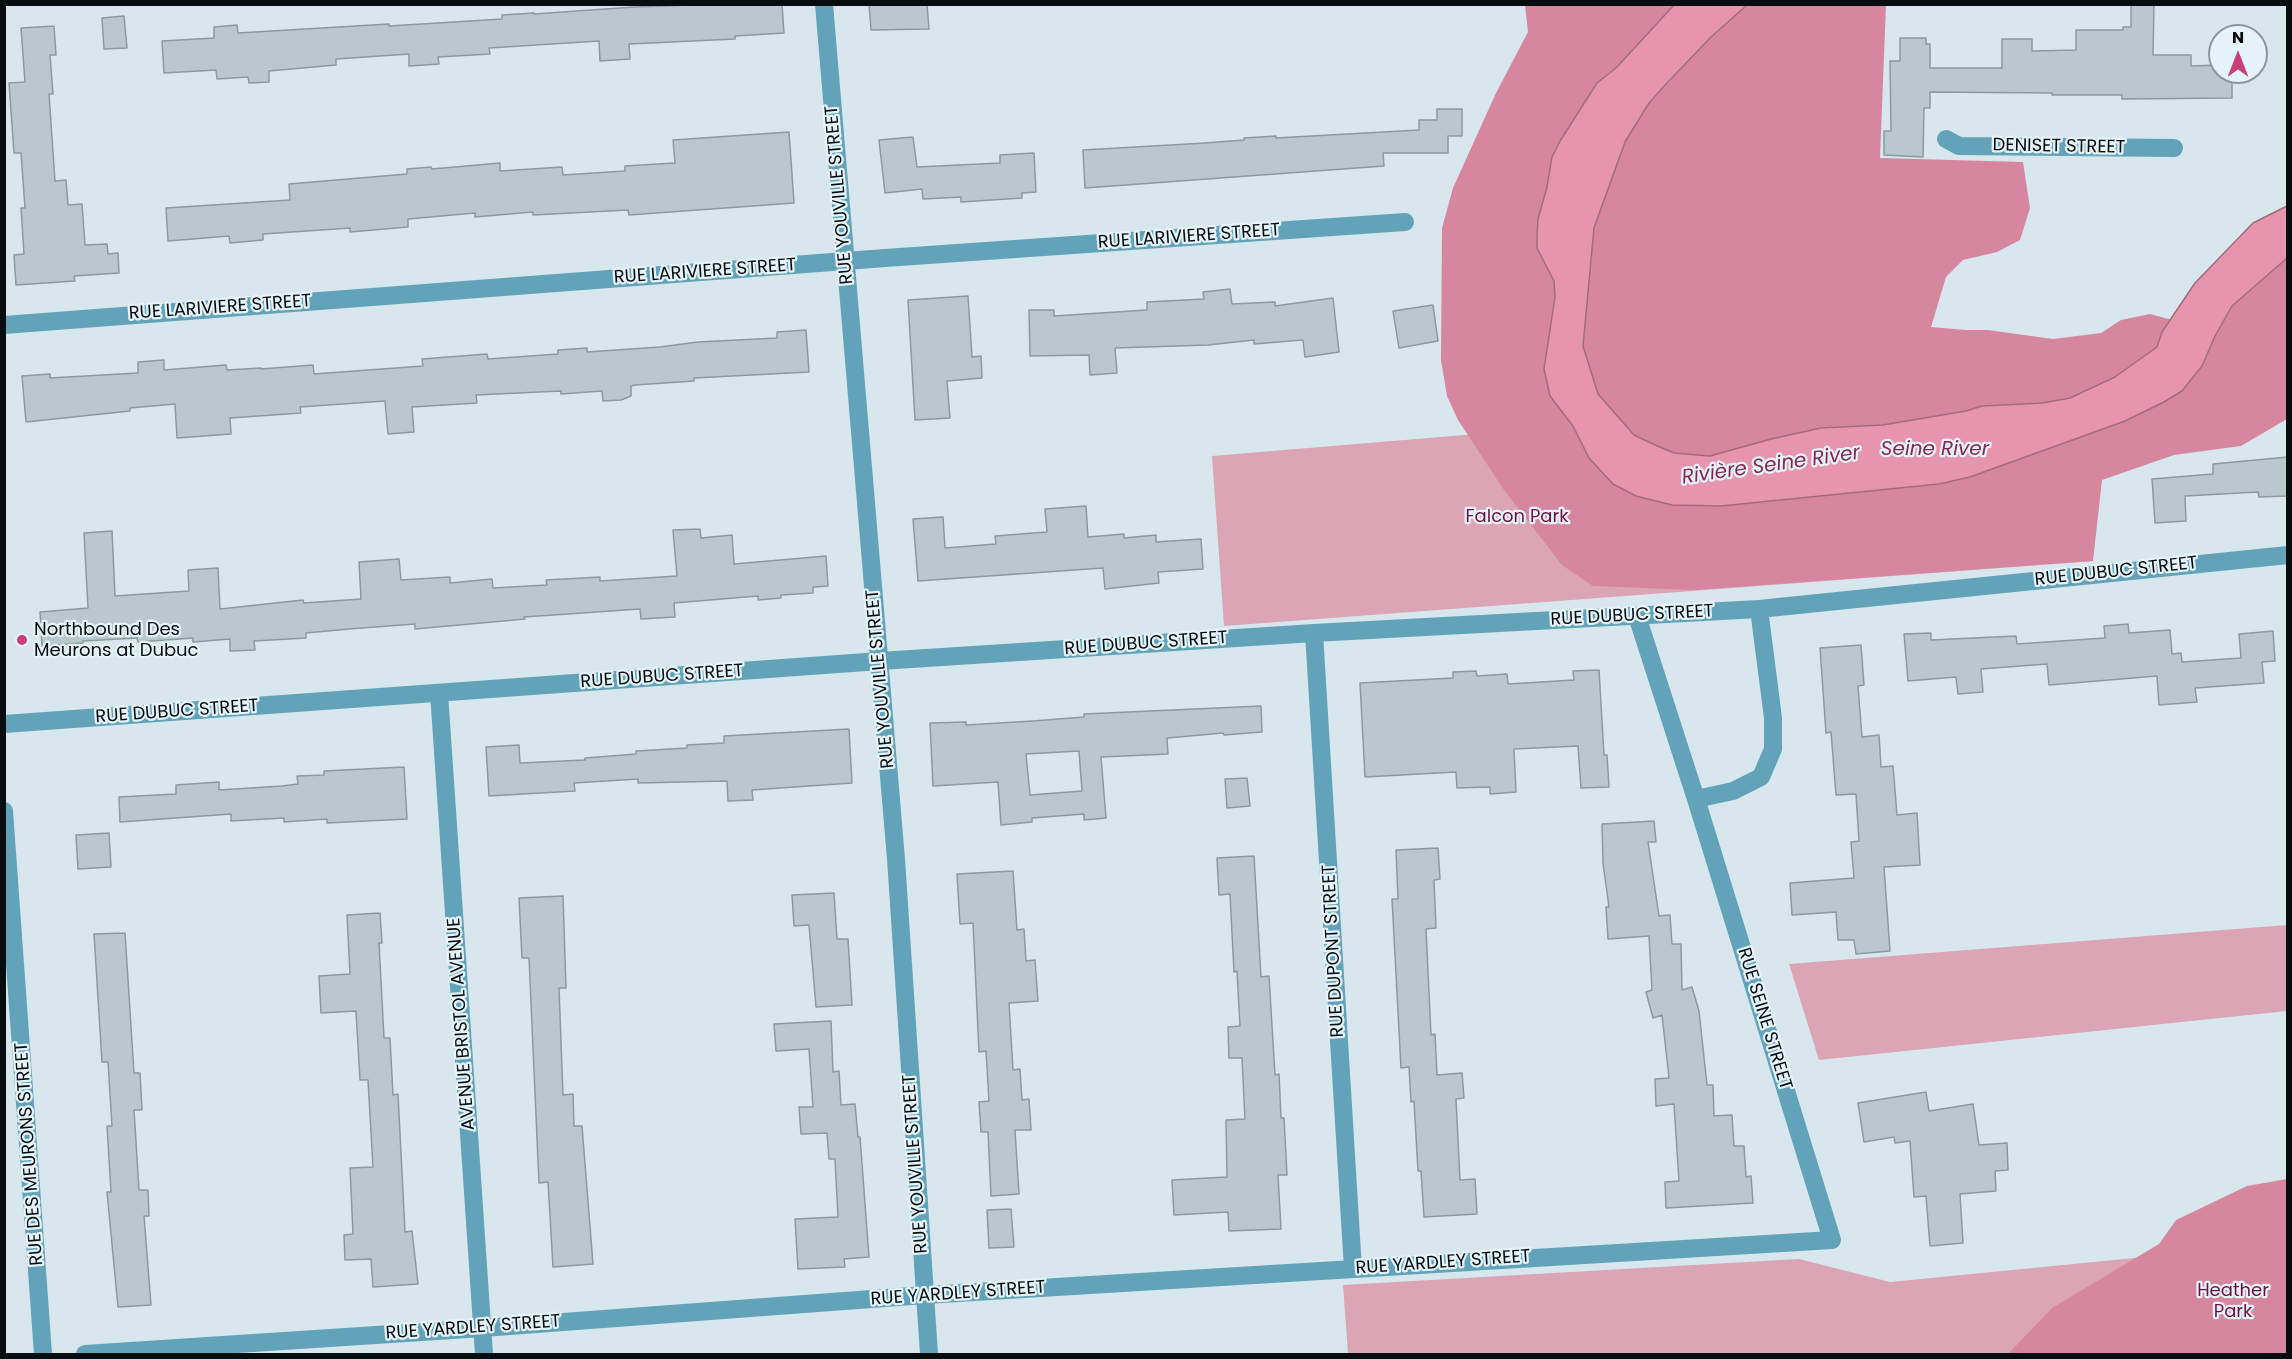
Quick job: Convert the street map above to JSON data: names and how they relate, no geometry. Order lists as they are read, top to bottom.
{
  "streets": {
    "street": [
      "DENISET STREET",
      "RUE YOUVILLE STREET",
      "RUE LARIVIERE STREET",
      "RUE DUBUC STREET",
      "RUE DUPONT STREET",
      "RUE SEINE STREET",
      "AVENUE BRISTOL AVENUE",
      "RUE DES MEURONS STREET",
      "RUE YARDLEY STREET"
    ]
  },
  "crossings": [
    ["RUE YOUVILLE STREET", "RUE LARIVIERE STREET"],
    ["RUE YOUVILLE STREET", "RUE DUBUC STREET"],
    ["RUE YOUVILLE STREET", "RUE YARDLEY STREET"],
    ["RUE DUBUC STREET", "RUE DUPONT STREET"],
    ["RUE DUBUC STREET", "RUE SEINE STREET"],
    ["RUE DUBUC STREET", "AVENUE BRISTOL AVENUE"],
    ["RUE DUPONT STREET", "RUE YARDLEY STREET"],
    ["RUE SEINE STREET", "RUE YARDLEY STREET"],
    ["AVENUE BRISTOL AVENUE", "RUE YARDLEY STREET"]
  ],
  "water": ["Seine River", "Rivière Seine River"],
  "parks": ["Falcon Park", "Heather Park"],
  "places": ["Northbound Des Meurons at Dubuc"],
  "north": "top"
}
